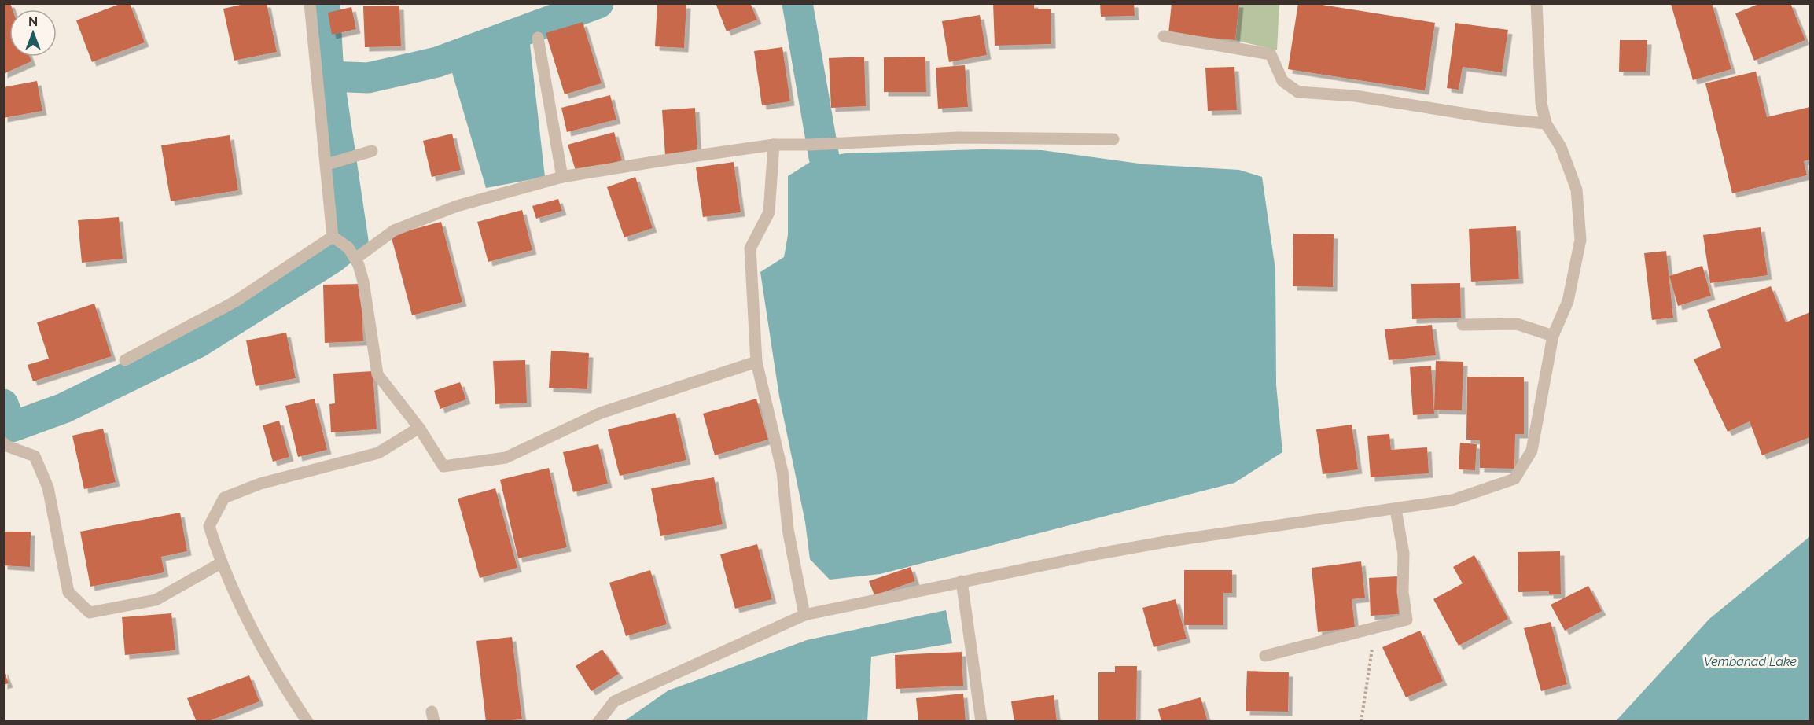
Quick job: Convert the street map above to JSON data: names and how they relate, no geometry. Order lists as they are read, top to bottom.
{
  "water": ["Vembanad Lake"],
  "north": "top"
}
